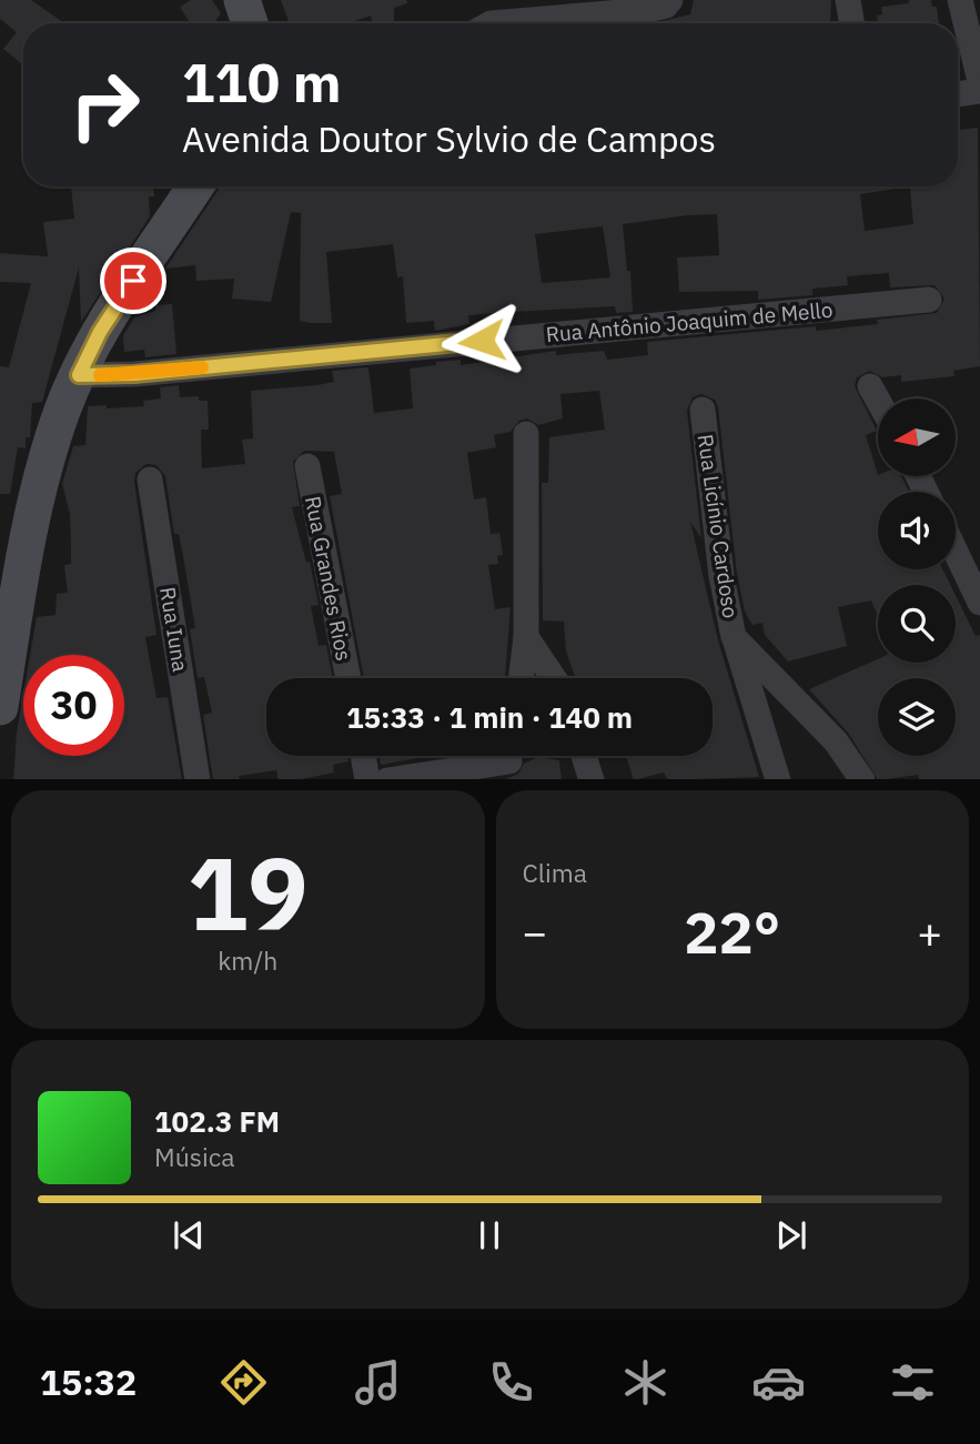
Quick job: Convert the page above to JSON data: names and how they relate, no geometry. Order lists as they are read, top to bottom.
{
  "streets": {
    "street": [
      "Rua Antônio Joaquim de Mello",
      "Rua Licínio Cardoso",
      "Rua Grandes Rios",
      "Rua Iuna"
    ]
  },
  "north": "left",
  "page": {
    "turn": ["110 m", "Avenida Doutor Sylvio de Campos"],
    "limit": "30",
    "trip": "15:33 · 1 min · 140 m",
    "tile": [
      ["19", "km/h"],
      "Clima"
    ],
    "heat": ["−", "22°", "+"],
    "song": ["102.3 FM", "Música"],
    "tabs": "15:32"
  }
}
